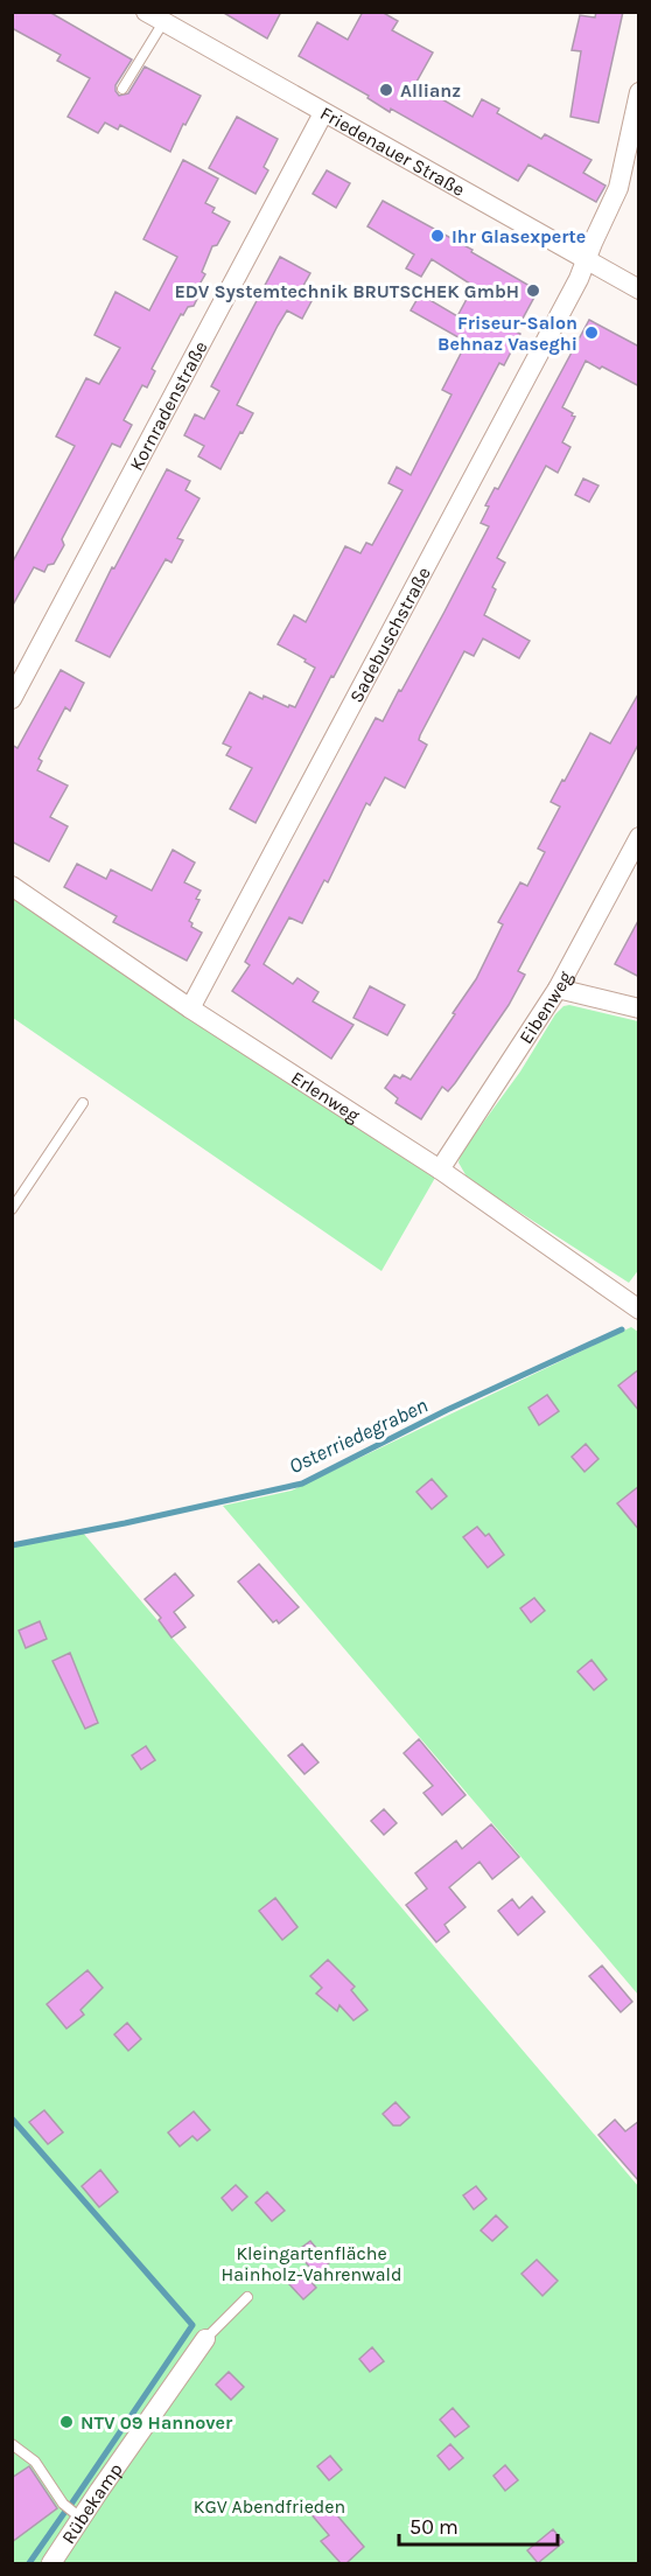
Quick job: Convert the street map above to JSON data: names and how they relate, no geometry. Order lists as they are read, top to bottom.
{
  "streets": {
    "street": [
      "Friedenauer Straße",
      "Kornradenstraße",
      "Sadebuschstraße",
      "Eibenweg",
      "Erlenweg",
      "Rübekamp"
    ]
  },
  "crossings": [
    ["Friedenauer Straße", "Kornradenstraße"],
    ["Friedenauer Straße", "Sadebuschstraße"],
    ["Sadebuschstraße", "Erlenweg"],
    ["Eibenweg", "Erlenweg"]
  ],
  "water": ["Osterriedegraben"],
  "parks": ["Kleingartenfläche Hainholz-Vahrenwald", "KGV Abendfrieden"],
  "places": [
    "Allianz",
    "Ihr Glasexperte",
    "EDV Systemtechnik BRUTSCHEK GmbH",
    "Friseur-Salon Behnaz Vaseghi",
    "NTV 09 Hannover"
  ],
  "scale_bar": "50 m"
}
